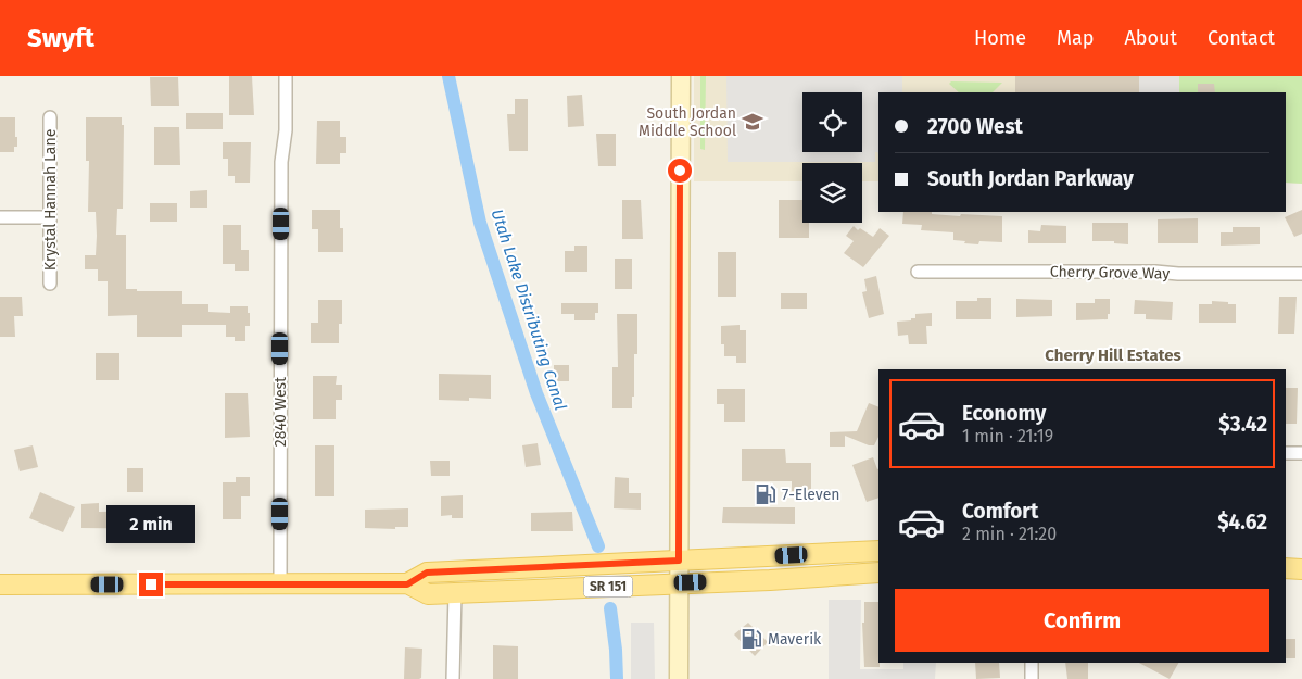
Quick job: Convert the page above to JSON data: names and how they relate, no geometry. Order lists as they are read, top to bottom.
{
  "streets": {
    "main road": ["SR 151"],
    "street": ["Krystal Hannah Lane", "Cherry Grove Way", "2840 West"]
  },
  "crossings": [
    ["2840 West", "SR 151"]
  ],
  "districts": ["Cherry Hill Estates"],
  "water": ["Utah Lake Distributing Canal"],
  "places": {
    "school or university": ["South Jordan Middle School"],
    "fuel station": ["7-Eleven", "Maverik"]
  },
  "page": {
    "header": "Swyft",
    "nav": [
      "Home",
      "Map",
      "About",
      "Contact"
    ],
    "banner": ["2700 West", "South Jordan Parkway"],
    "list": [
      {
        "name": "Economy",
        "note": "1 min · 21:19",
        "value": "$3.42"
      },
      {
        "name": "Comfort",
        "note": "2 min · 21:20",
        "value": "$4.62"
      }
    ],
    "bubble": "2 min",
    "buttons": "Confirm"
  }
}
